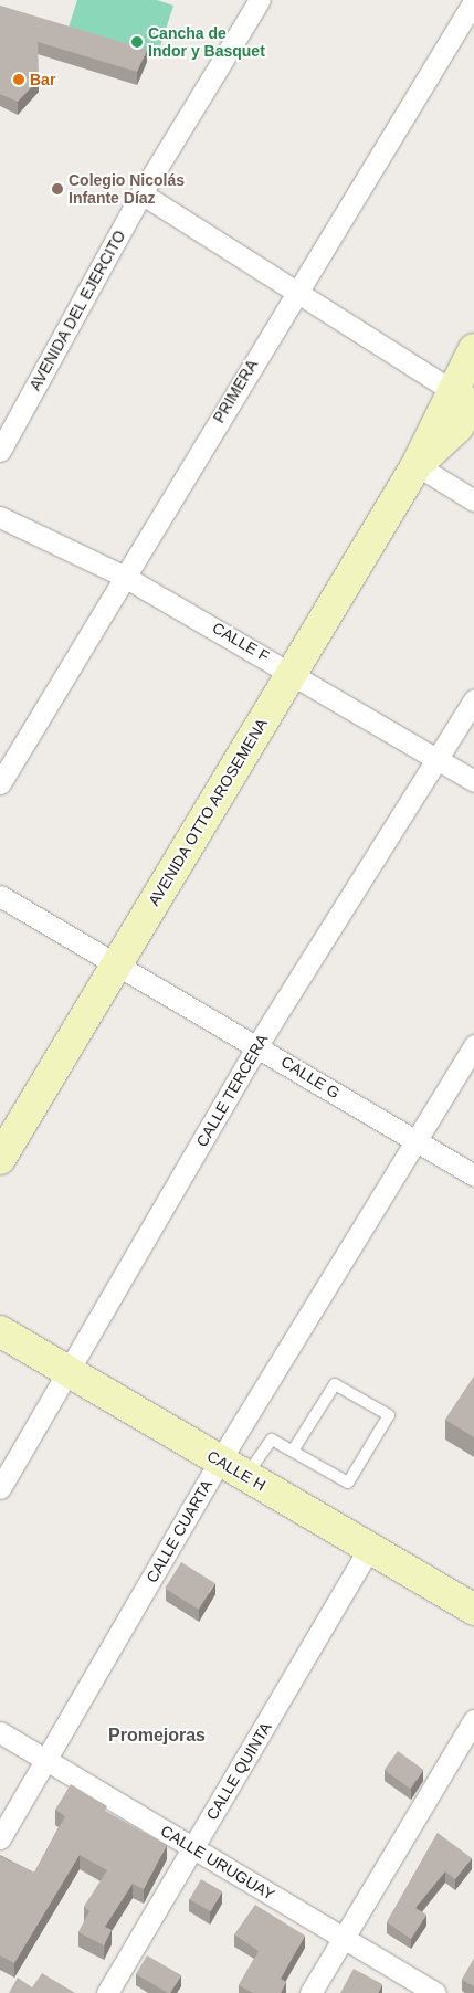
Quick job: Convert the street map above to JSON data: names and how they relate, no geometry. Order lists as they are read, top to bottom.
{
  "streets": {
    "main road": ["AVENIDA OTTO AROSEMENA", "CALLE H"],
    "street": [
      "AVENIDA DEL EJERCITO",
      "PRIMERA",
      "CALLE F",
      "CALLE G",
      "CALLE TERCERA",
      "CALLE CUARTA",
      "CALLE QUINTA",
      "CALLE URUGUAY"
    ]
  },
  "crossings": [
    ["PRIMERA", "CALLE F"],
    ["CALLE F", "AVENIDA OTTO AROSEMENA"],
    ["CALLE F", "CALLE TERCERA"],
    ["AVENIDA OTTO AROSEMENA", "CALLE G"],
    ["CALLE G", "CALLE TERCERA"],
    ["CALLE G", "CALLE CUARTA"],
    ["CALLE TERCERA", "CALLE H"],
    ["CALLE H", "CALLE CUARTA"],
    ["CALLE H", "CALLE QUINTA"],
    ["CALLE CUARTA", "CALLE URUGUAY"],
    ["CALLE QUINTA", "CALLE URUGUAY"]
  ],
  "districts": ["Promejoras"],
  "places": ["Cancha de Indor y Basquet", "Bar", "Colegio Nicolás Infante Díaz"]
}
